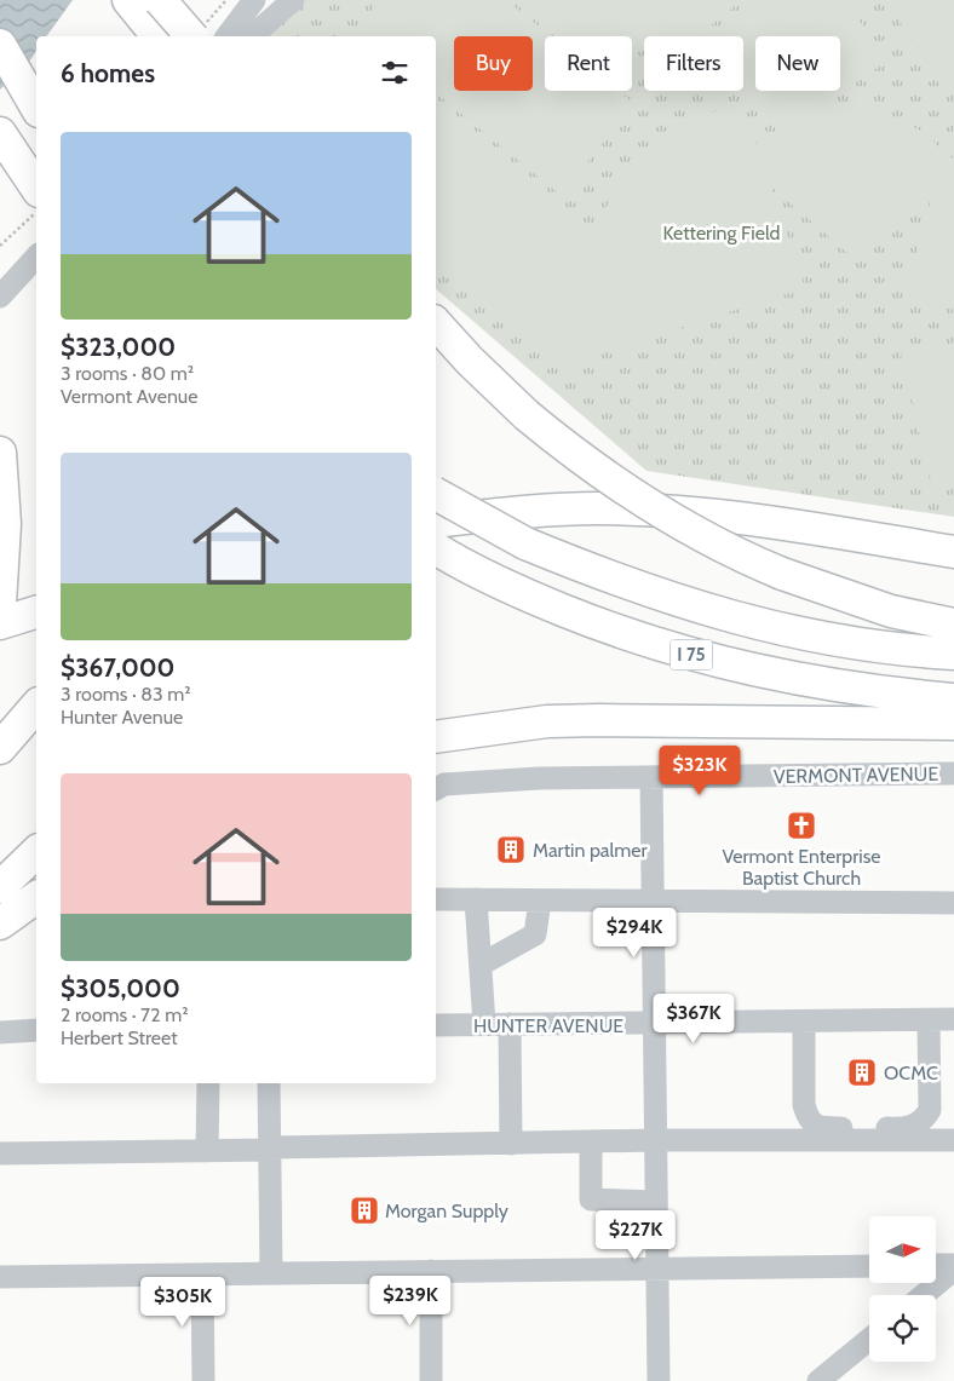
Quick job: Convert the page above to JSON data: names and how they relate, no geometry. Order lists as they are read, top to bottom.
{
  "streets": {
    "highway": ["I 75"],
    "street": ["VERMONT AVENUE", "HUNTER AVENUE"]
  },
  "parks": ["Kettering Field"],
  "places": {
    "church": ["Vermont Enterprise Baptist Church"],
    "building": ["Martin palmer", "OCMC", "Morgan Supply"]
  },
  "north": "right",
  "page": {
    "chip": [
      "Buy",
      "Rent",
      "Filters",
      "New"
    ],
    "heading": "6 homes",
    "list": [
      {
        "name": "$323,000",
        "note": "3 rooms · 80 m² · Vermont Avenue"
      },
      {
        "name": "$367,000",
        "note": "3 rooms · 83 m² · Hunter Avenue"
      },
      {
        "name": "$305,000",
        "note": "2 rooms · 72 m² · Herbert Street"
      }
    ],
    "price": [
      "$323K",
      "$294K",
      "$367K",
      "$227K",
      "$239K",
      "$305K"
    ]
  }
}
